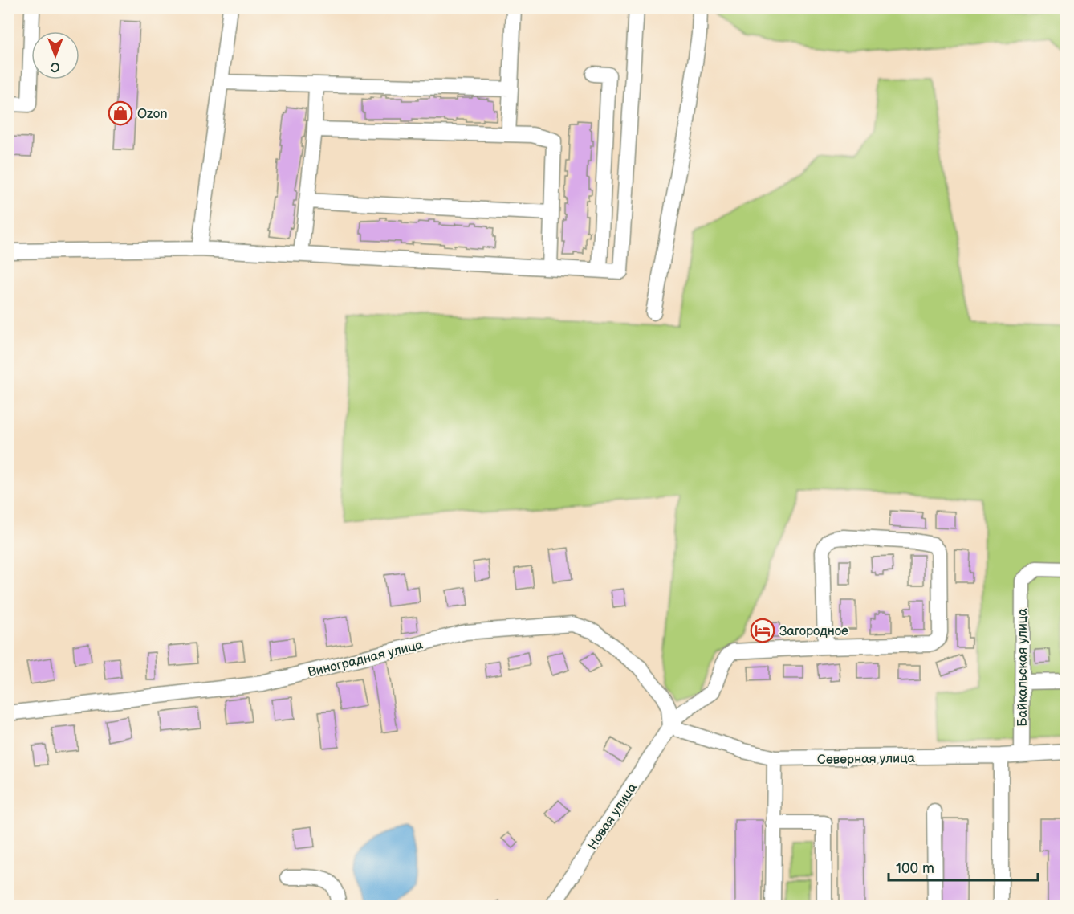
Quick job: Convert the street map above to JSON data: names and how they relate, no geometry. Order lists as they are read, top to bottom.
{
  "streets": {
    "street": [
      "Виноградная улица",
      "Байкальская улица",
      "Северная улица",
      "Новая улица"
    ]
  },
  "crossings": [
    ["Виноградная улица", "Северная улица"],
    ["Виноградная улица", "Новая улица"],
    ["Байкальская улица", "Северная улица"],
    ["Северная улица", "Новая улица"]
  ],
  "places": {
    "shop": ["Ozon"],
    "hotel": ["Загородное"]
  },
  "scale_bar": "100 m",
  "north": "bottom"
}
